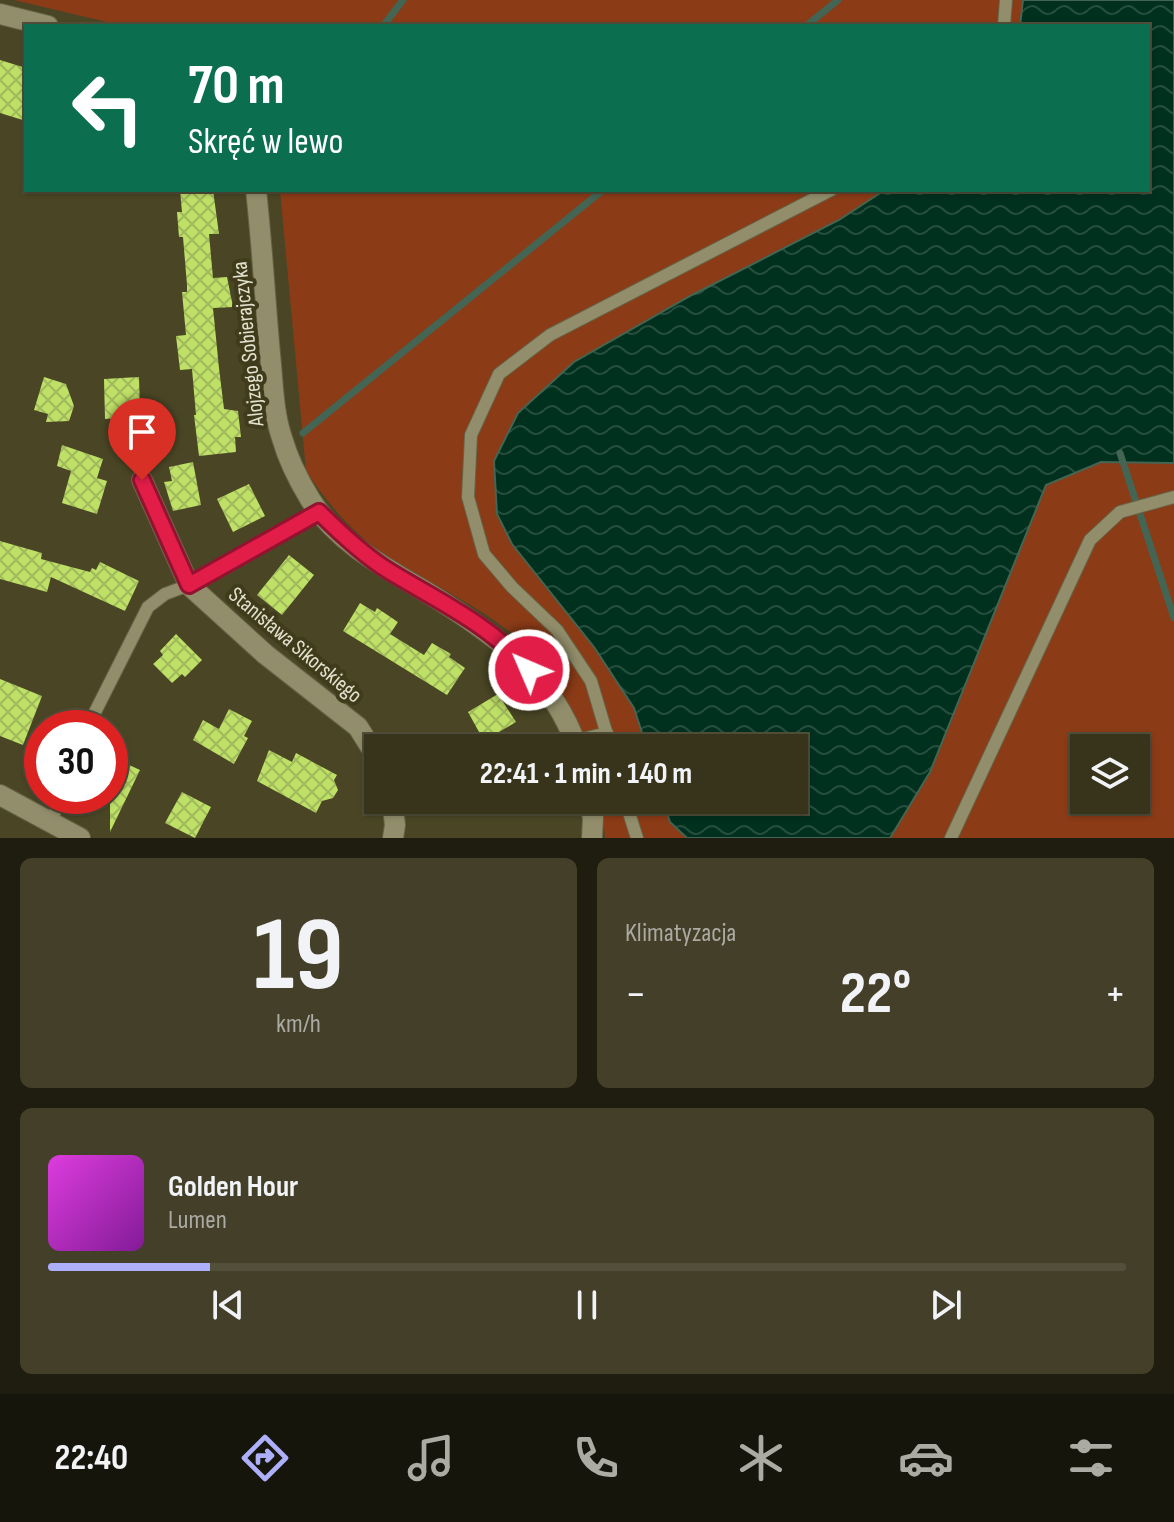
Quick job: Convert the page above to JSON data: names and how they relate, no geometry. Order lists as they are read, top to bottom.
{
  "streets": {
    "street": ["Alojzego Sobierajczyka", "Stanisława Sikorskiego"]
  },
  "page": {
    "turn": ["70 m", "Skręć w lewo"],
    "limit": "30",
    "trip": "22:41 · 1 min · 140 m",
    "tile": [
      ["19", "km/h"],
      "Klimatyzacja"
    ],
    "heat": ["−", "22°", "+"],
    "song": ["Golden Hour", "Lumen"],
    "tabs": "22:40"
  }
}
